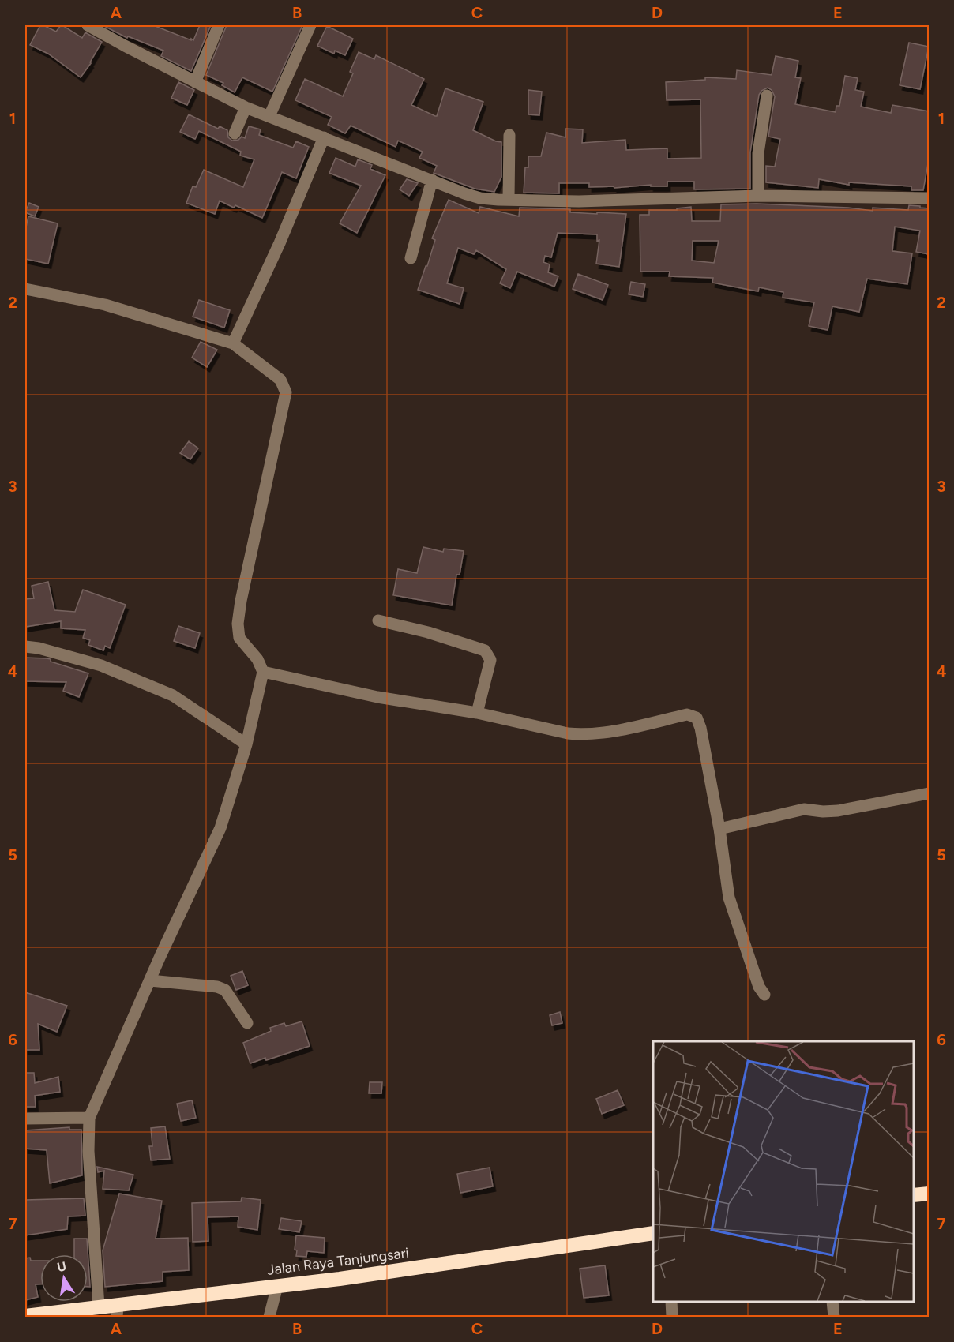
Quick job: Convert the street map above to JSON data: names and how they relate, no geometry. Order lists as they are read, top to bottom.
{
  "streets": {
    "highway": ["Jalan Raya Tanjungsari"]
  },
  "north": "top",
  "grid": {
    "columns": [
      "A",
      "B",
      "C",
      "D",
      "E"
    ],
    "rows": [
      "1",
      "2",
      "3",
      "4",
      "5",
      "6",
      "7"
    ]
  }
}
